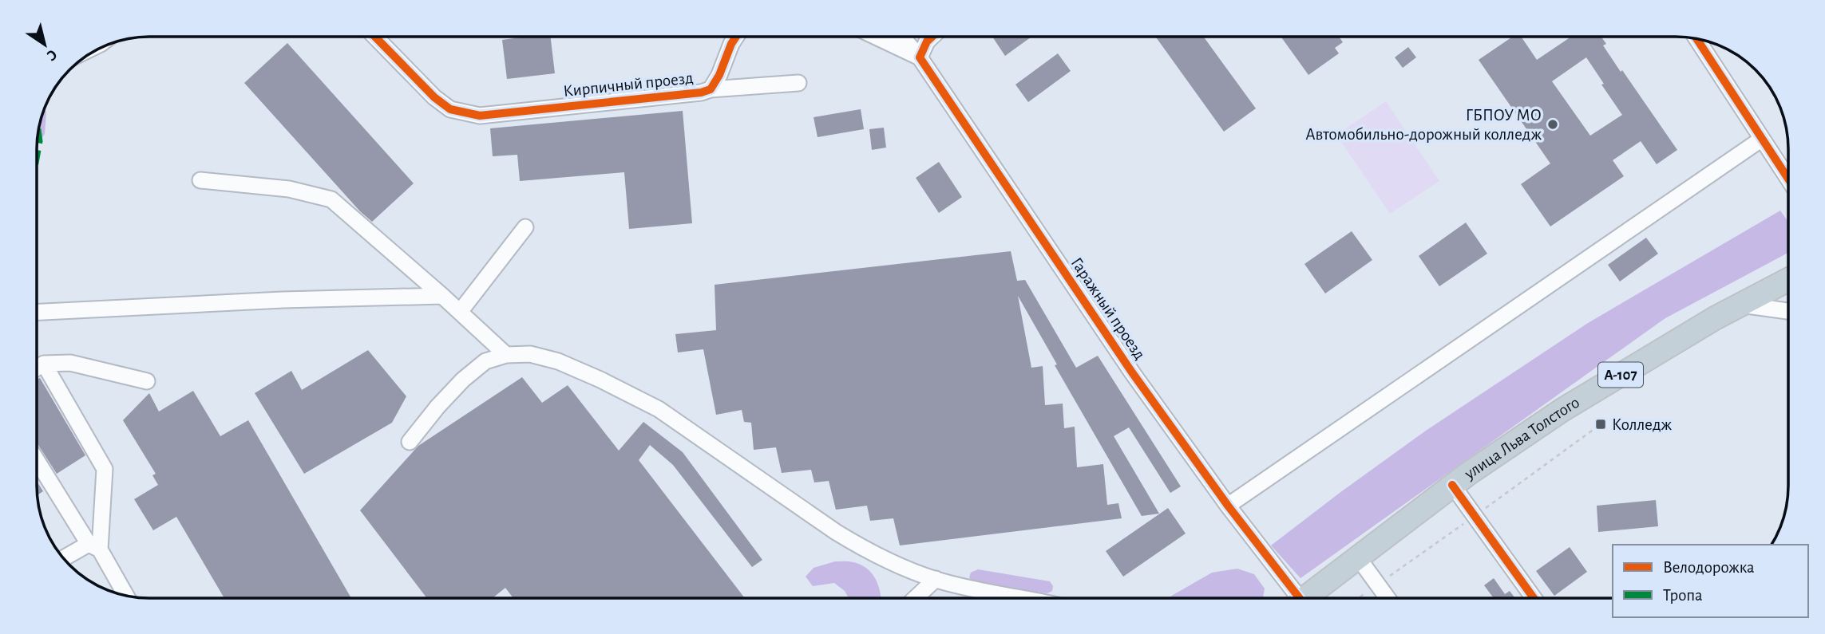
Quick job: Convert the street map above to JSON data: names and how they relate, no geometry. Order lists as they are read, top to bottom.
{
  "streets": {
    "highway": ["А-107", "улица Льва Толстого"],
    "street": ["Кирпичный проезд", "Гаражный проезд"]
  },
  "places": {
    "other": ["ГБПОУ МО Автомобильно-дорожный колледж"],
    "transit": ["Колледж"]
  },
  "legend": ["Велодорожка", "Тропа"],
  "north": "bottom right"
}
